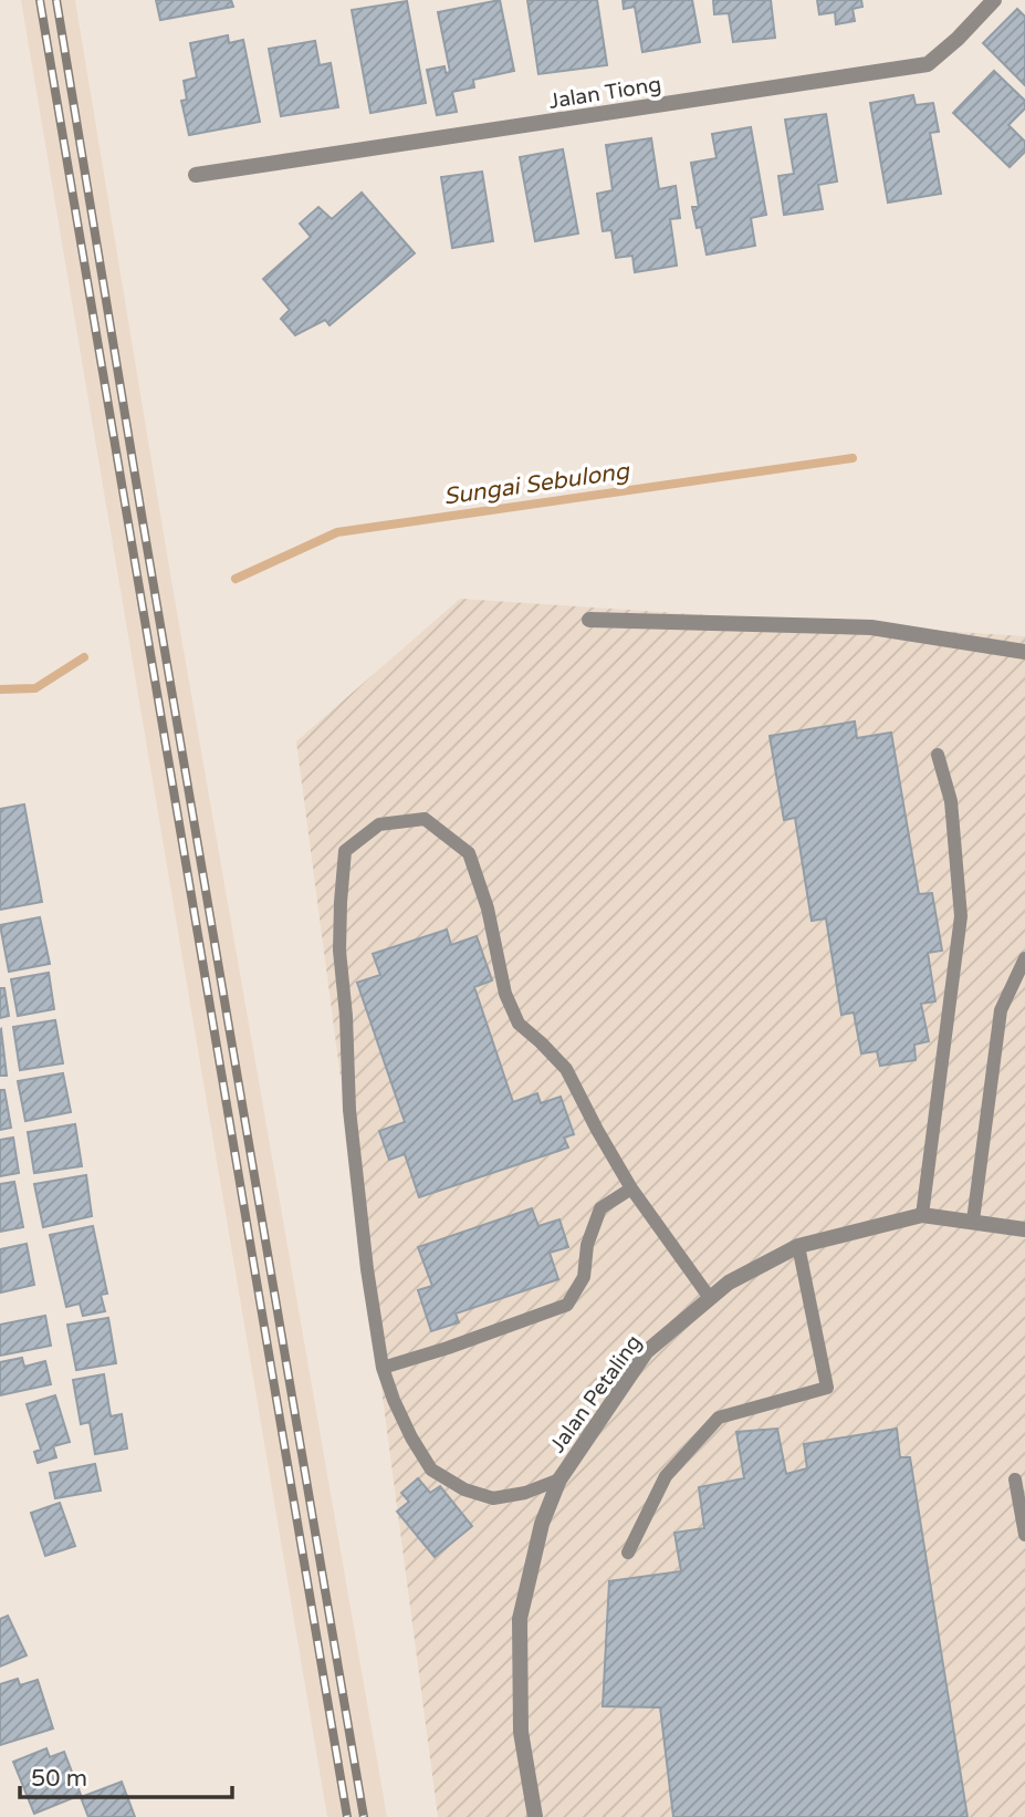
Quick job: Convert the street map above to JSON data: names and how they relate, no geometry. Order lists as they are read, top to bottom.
{
  "streets": {
    "street": ["Jalan Tiong", "Jalan Petaling"]
  },
  "water": ["Sungai Sebulong"],
  "scale_bar": "50 m"
}
